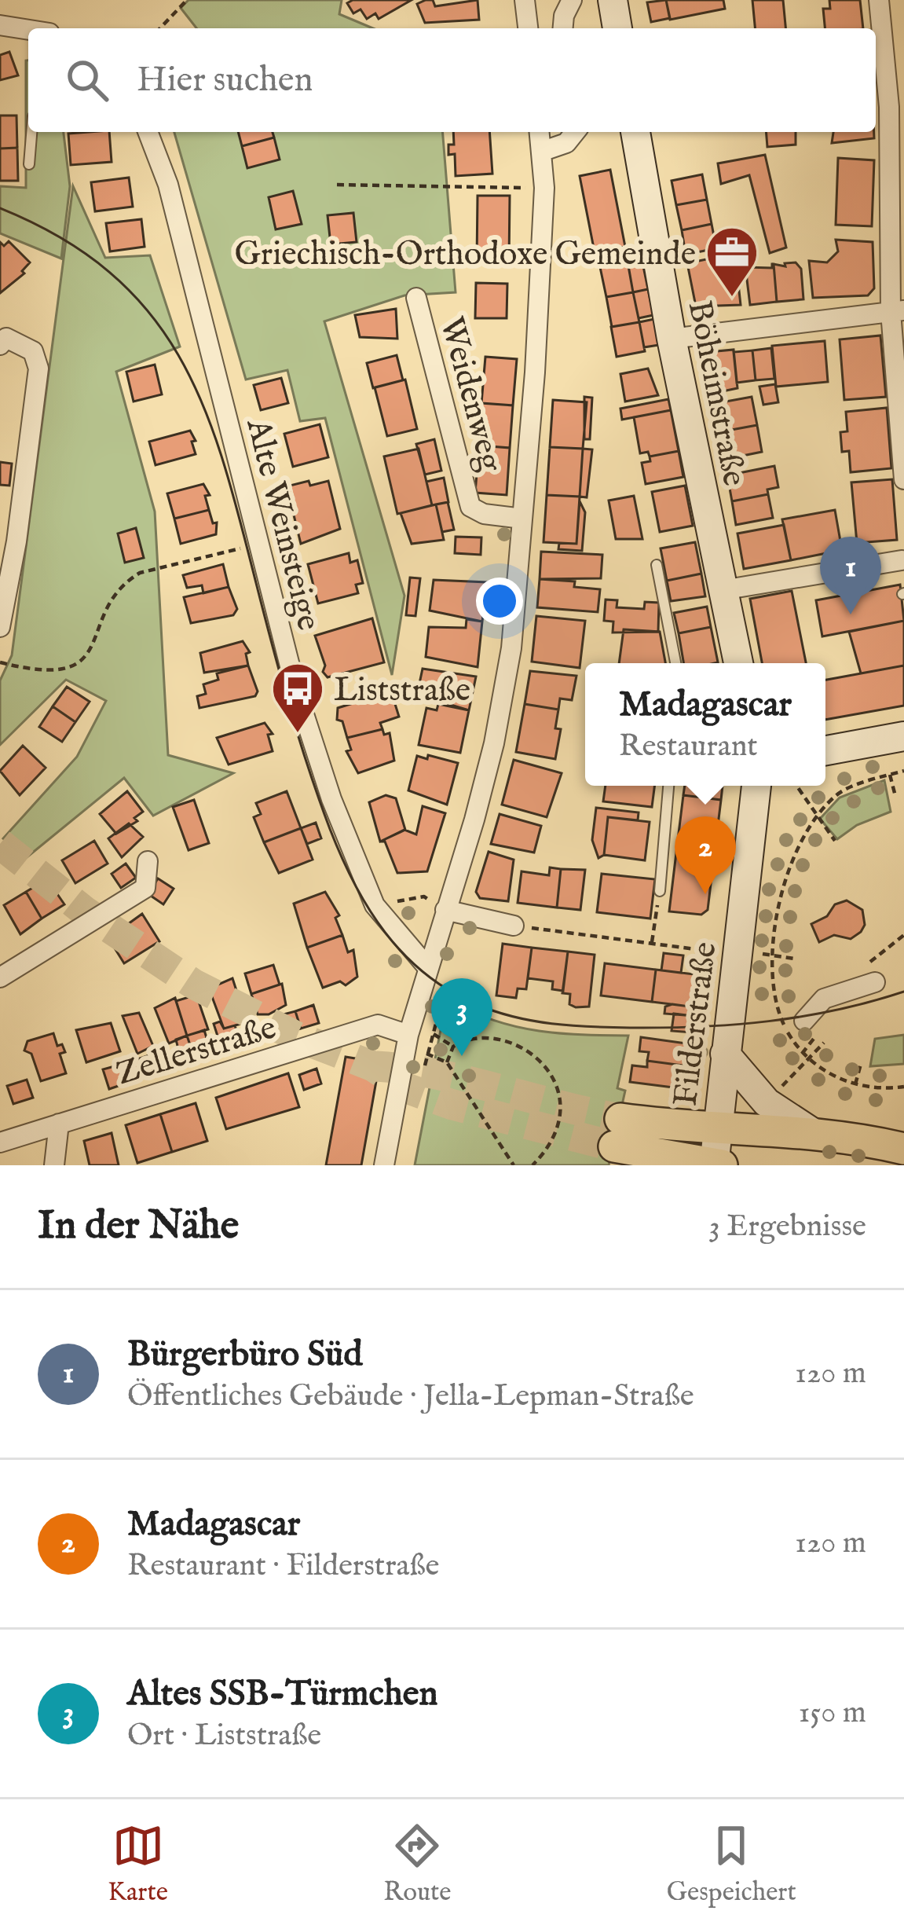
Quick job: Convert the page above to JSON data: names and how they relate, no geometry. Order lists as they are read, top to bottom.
{
  "streets": {
    "street": [
      "Böheimstraße",
      "Weidenweg",
      "Alte Weinsteige",
      "Filderstraße",
      "Zellerstraße"
    ]
  },
  "places": {
    "office": ["Griechisch-Orthodoxe Gemeinde"],
    "bus stop": ["Liststraße"]
  },
  "page": {
    "search": "Hier suchen",
    "pins": ["1", "2", "3"],
    "popup": ["Madagascar", "Restaurant"],
    "heading": ["In der Nähe", "3 Ergebnisse"],
    "list": [
      {
        "mark": "1",
        "name": "Bürgerbüro Süd",
        "note": "Öffentliches Gebäude · Jella-Lepman-Straße",
        "value": "120 m"
      },
      {
        "mark": "2",
        "name": "Madagascar",
        "note": "Restaurant · Filderstraße",
        "value": "120 m"
      },
      {
        "mark": "3",
        "name": "Altes SSB-Türmchen",
        "note": "Ort · Liststraße",
        "value": "150 m"
      }
    ],
    "nav": ["Karte", "Route", "Gespeichert"]
  }
}
